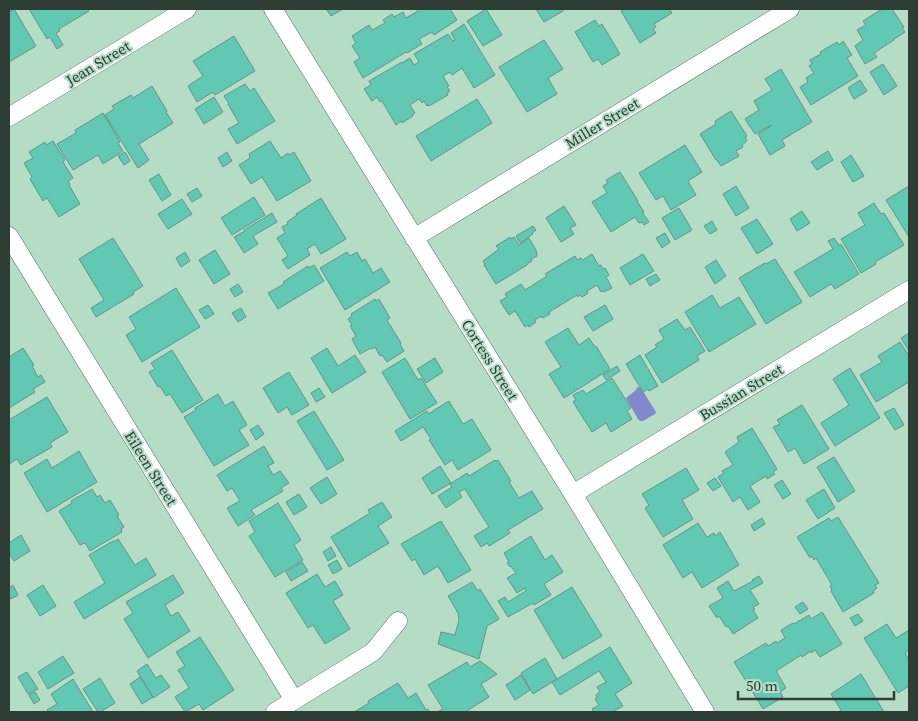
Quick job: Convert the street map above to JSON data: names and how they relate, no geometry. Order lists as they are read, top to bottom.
{
  "streets": {
    "street": [
      "Jean Street",
      "Miller Street",
      "Cortess Street",
      "Bussian Street",
      "Eileen Street"
    ]
  },
  "crossings": [
    ["Miller Street", "Cortess Street"],
    ["Cortess Street", "Bussian Street"]
  ],
  "scale_bar": "50 m"
}
